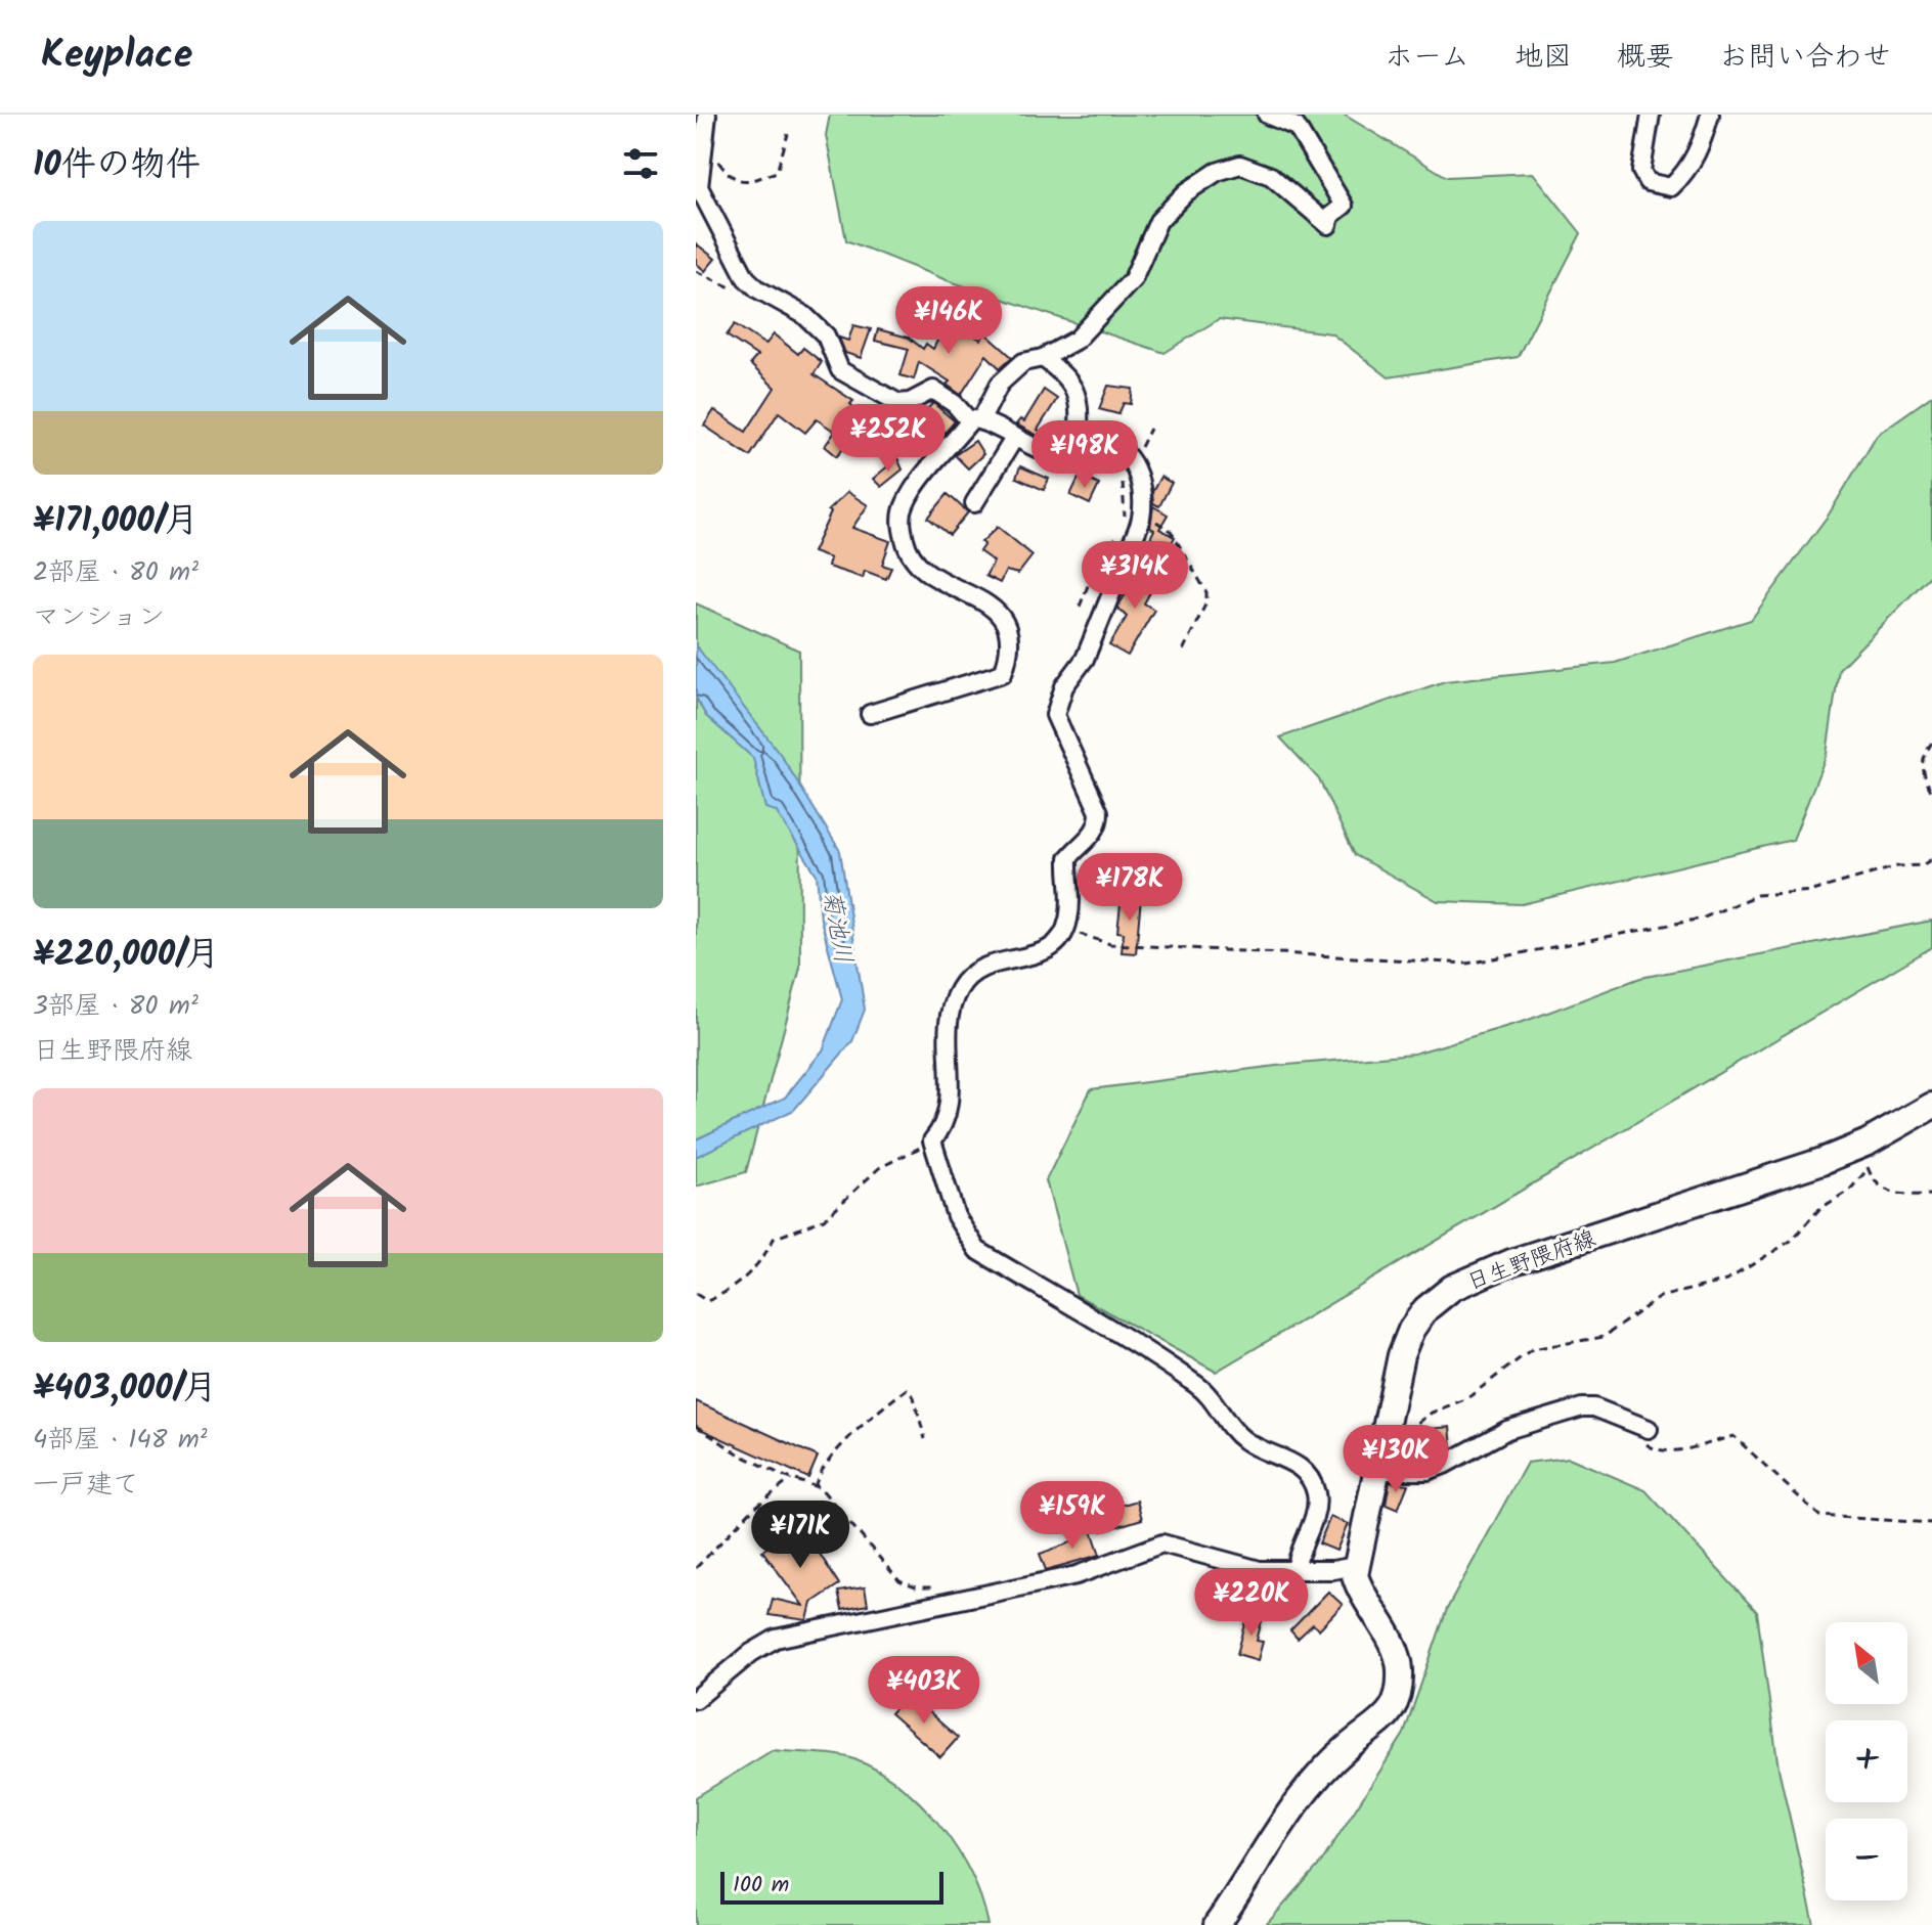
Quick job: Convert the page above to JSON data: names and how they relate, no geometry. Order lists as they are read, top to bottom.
{
  "streets": {
    "main road": ["日生野隈府線"]
  },
  "water": ["菊池川"],
  "scale_bar": "100 m",
  "north": "top left",
  "page": {
    "header": "Keyplace",
    "nav": [
      "ホーム",
      "地図",
      "概要",
      "お問い合わせ"
    ],
    "heading": "10件の物件",
    "list": [
      {
        "name": "¥171,000/月",
        "note": "2部屋 · 80 m² · マンション"
      },
      {
        "name": "¥220,000/月",
        "note": "3部屋 · 80 m² · 日生野隈府線"
      },
      {
        "name": "¥403,000/月",
        "note": "4部屋 · 148 m² · 一戸建て"
      }
    ],
    "price": [
      "¥146K",
      "¥252K",
      "¥198K",
      "¥314K",
      "¥178K",
      "¥130K",
      "¥159K",
      "¥171K",
      "¥220K",
      "¥403K"
    ],
    "map_buttons": ["+", "−"],
    "scale": "100 m"
  }
}
